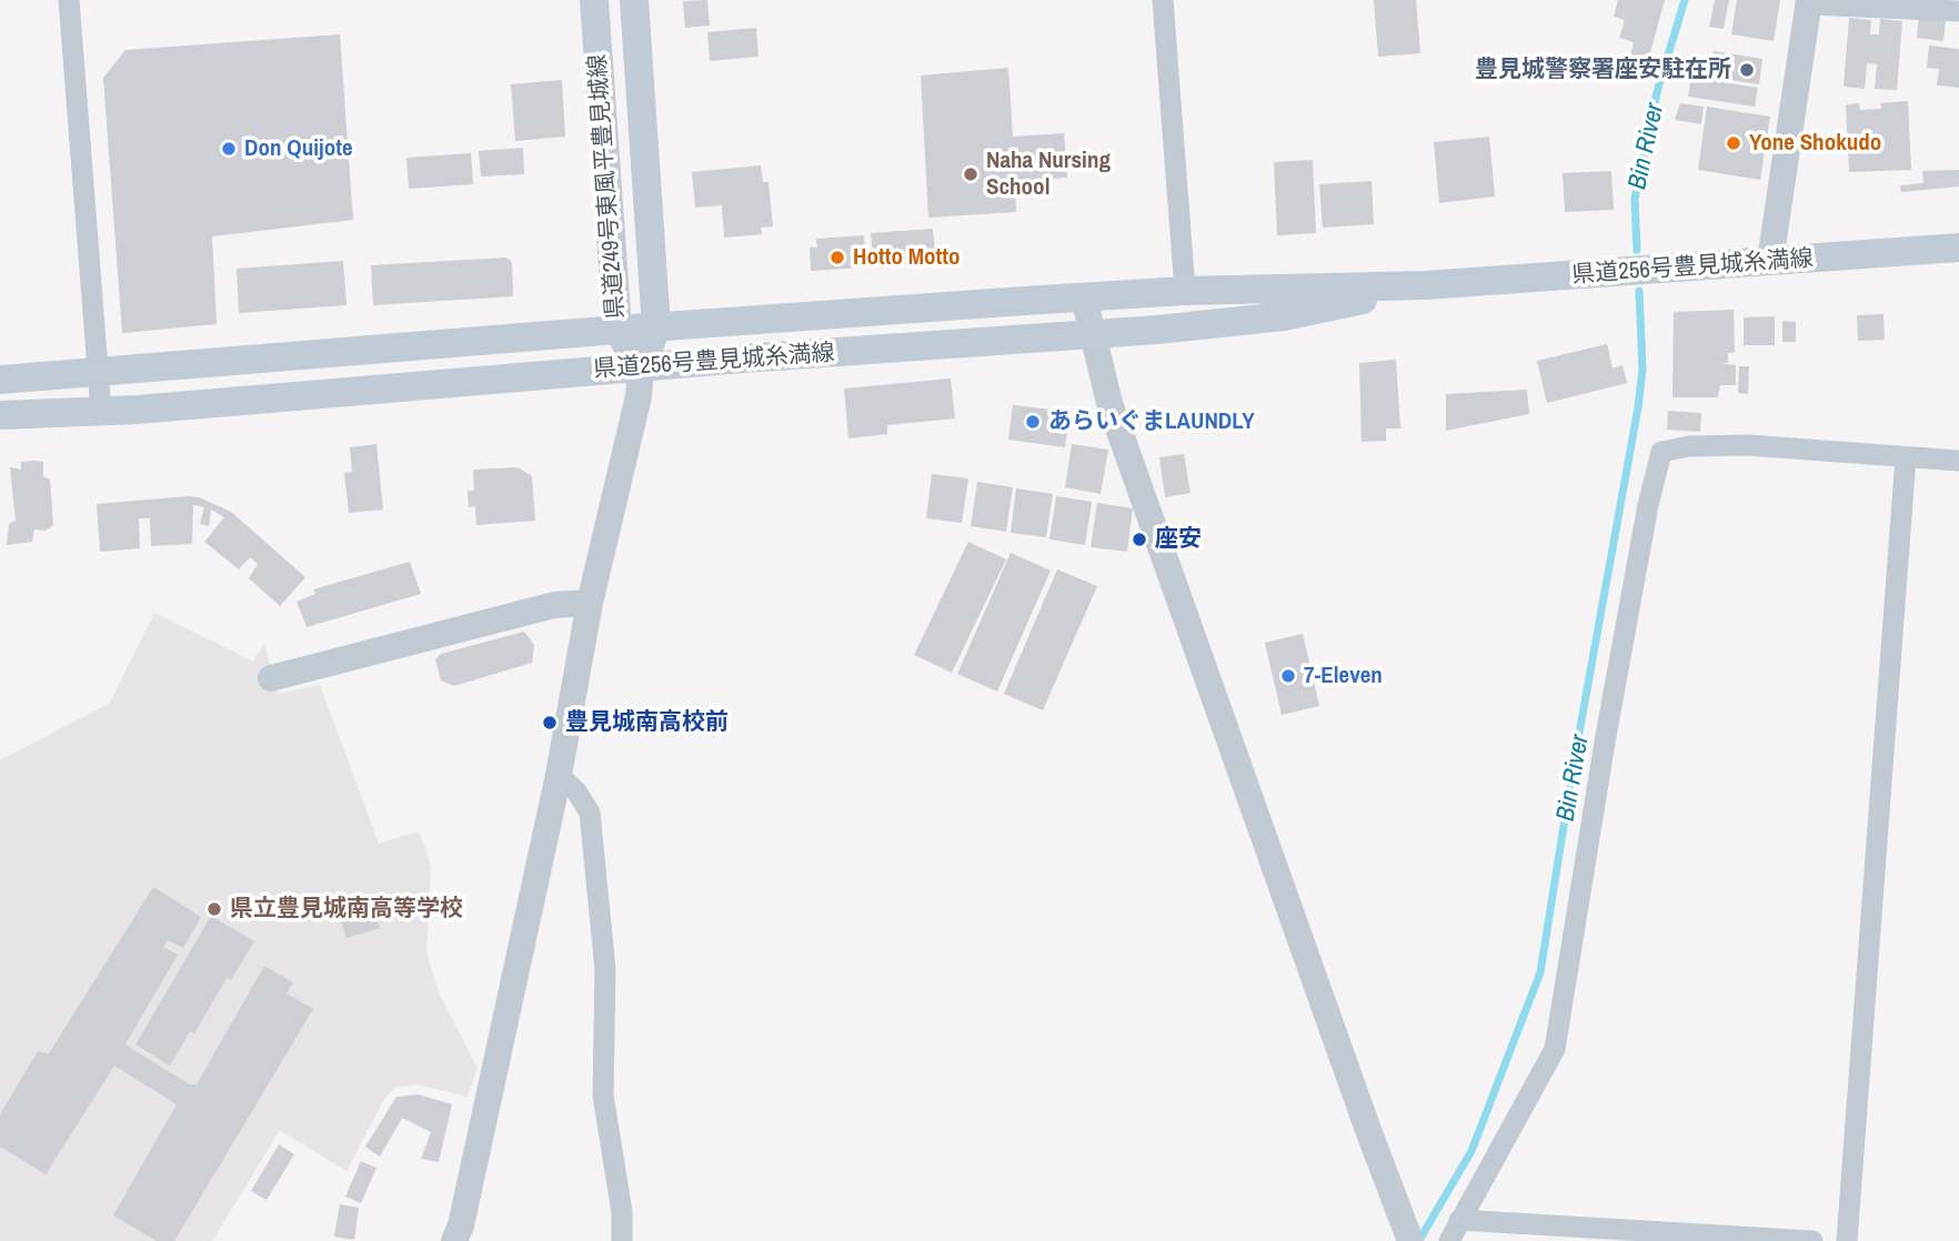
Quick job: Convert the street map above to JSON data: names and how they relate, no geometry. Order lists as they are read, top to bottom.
{
  "streets": {
    "main road": ["県道249号東風平豊見城線", "県道256号豊見城糸満線"]
  },
  "crossings": [
    ["県道249号東風平豊見城線", "県道256号豊見城糸満線"]
  ],
  "water": ["Bin River"],
  "places": [
    "豊見城警察署座安駐在所",
    "Yone Shokudo",
    "Don Quijote",
    "Naha Nursing School",
    "Hotto Motto",
    "あらいぐまLAUNDLY",
    "座安",
    "7-Eleven",
    "豊見城南高校前",
    "県立豊見城南高等学校"
  ]
}
